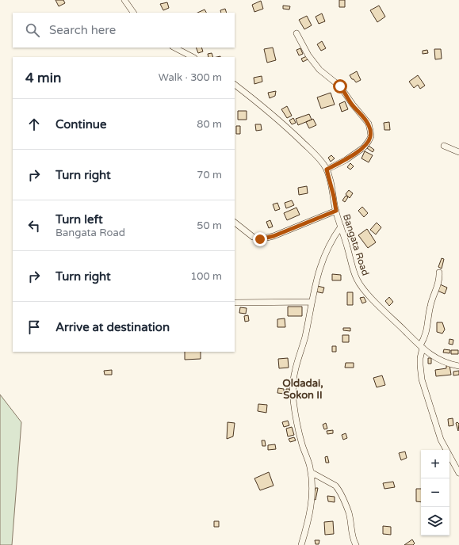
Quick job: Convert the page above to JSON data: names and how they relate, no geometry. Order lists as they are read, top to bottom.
{
  "streets": {
    "street": ["Bangata Road"]
  },
  "districts": ["Oldadai, Sokon II"],
  "page": {
    "search": "Search here",
    "heading": ["4 min", "Walk · 300 m"],
    "list": [
      ["Continue", "80 m"],
      ["Turn right", "70 m"],
      ["Turn left", "Bangata Road", "50 m"],
      ["Turn right", "100 m"],
      "Arrive at destination"
    ],
    "map_buttons": ["+", "−"]
  }
}
